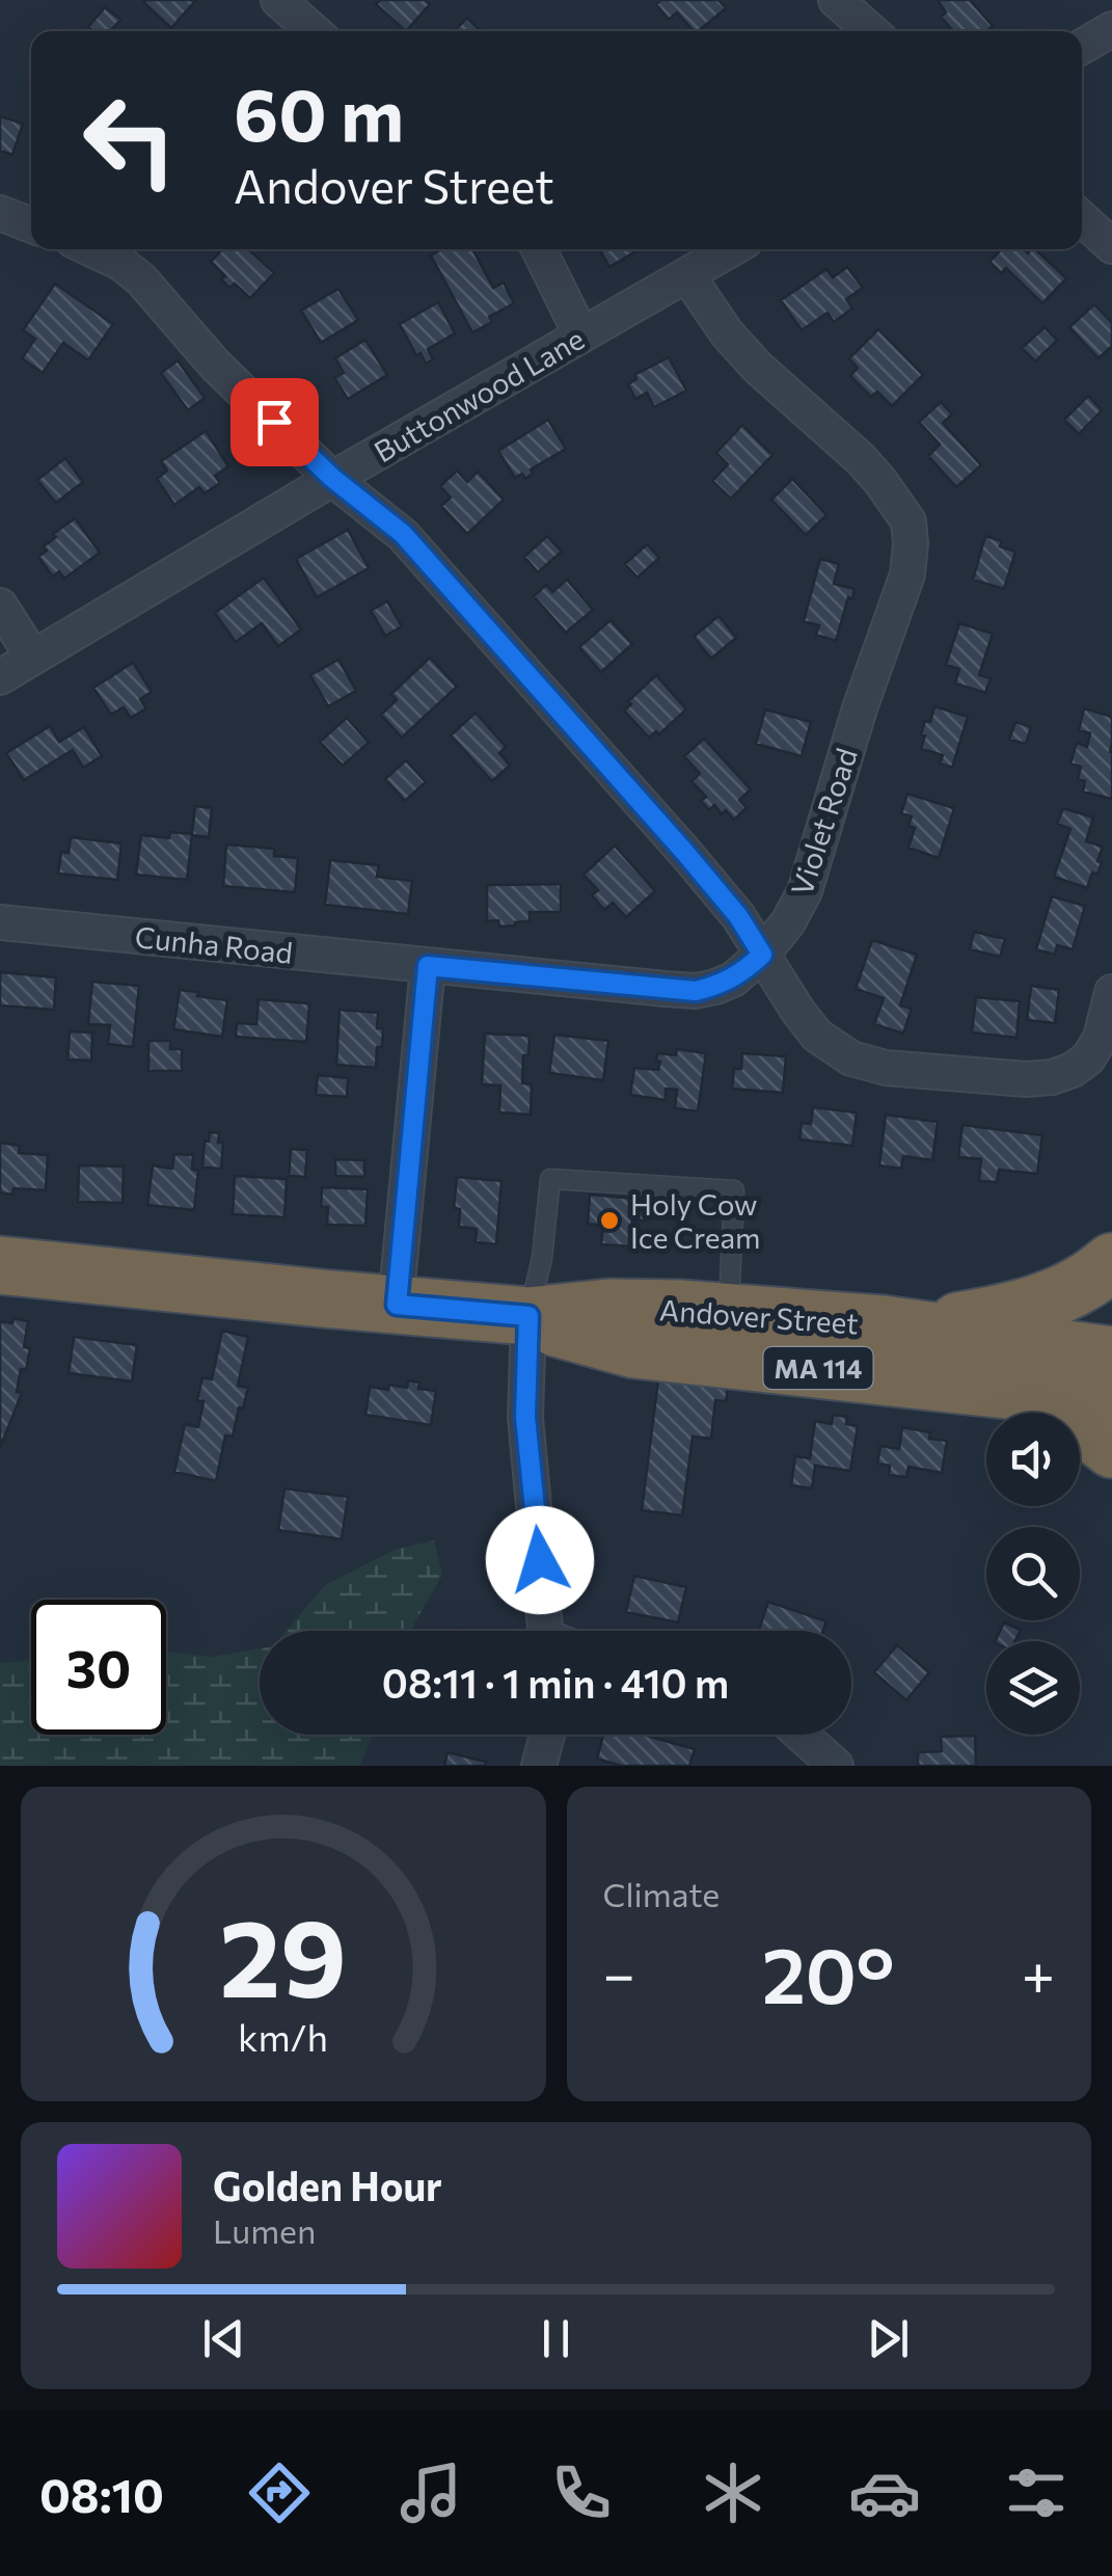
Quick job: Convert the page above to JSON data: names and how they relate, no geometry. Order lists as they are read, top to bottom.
{
  "streets": {
    "highway": ["Andover Street", "MA 114"],
    "street": ["Buttonwood Lane", "Violet Road", "Cunha Road"]
  },
  "crossings": [
    ["Buttonwood Lane", "Violet Road"],
    ["Violet Road", "Cunha Road"]
  ],
  "places": ["Holy Cow Ice Cream"],
  "page": {
    "turn": ["60 m", "Andover Street"],
    "limit": "30",
    "trip": "08:11 · 1 min · 410 m",
    "tile": "Climate",
    "heat": ["−", "20°", "+"],
    "song": ["Golden Hour", "Lumen"],
    "tabs": "08:10",
    "gauge": ["29", "km/h"]
  }
}
